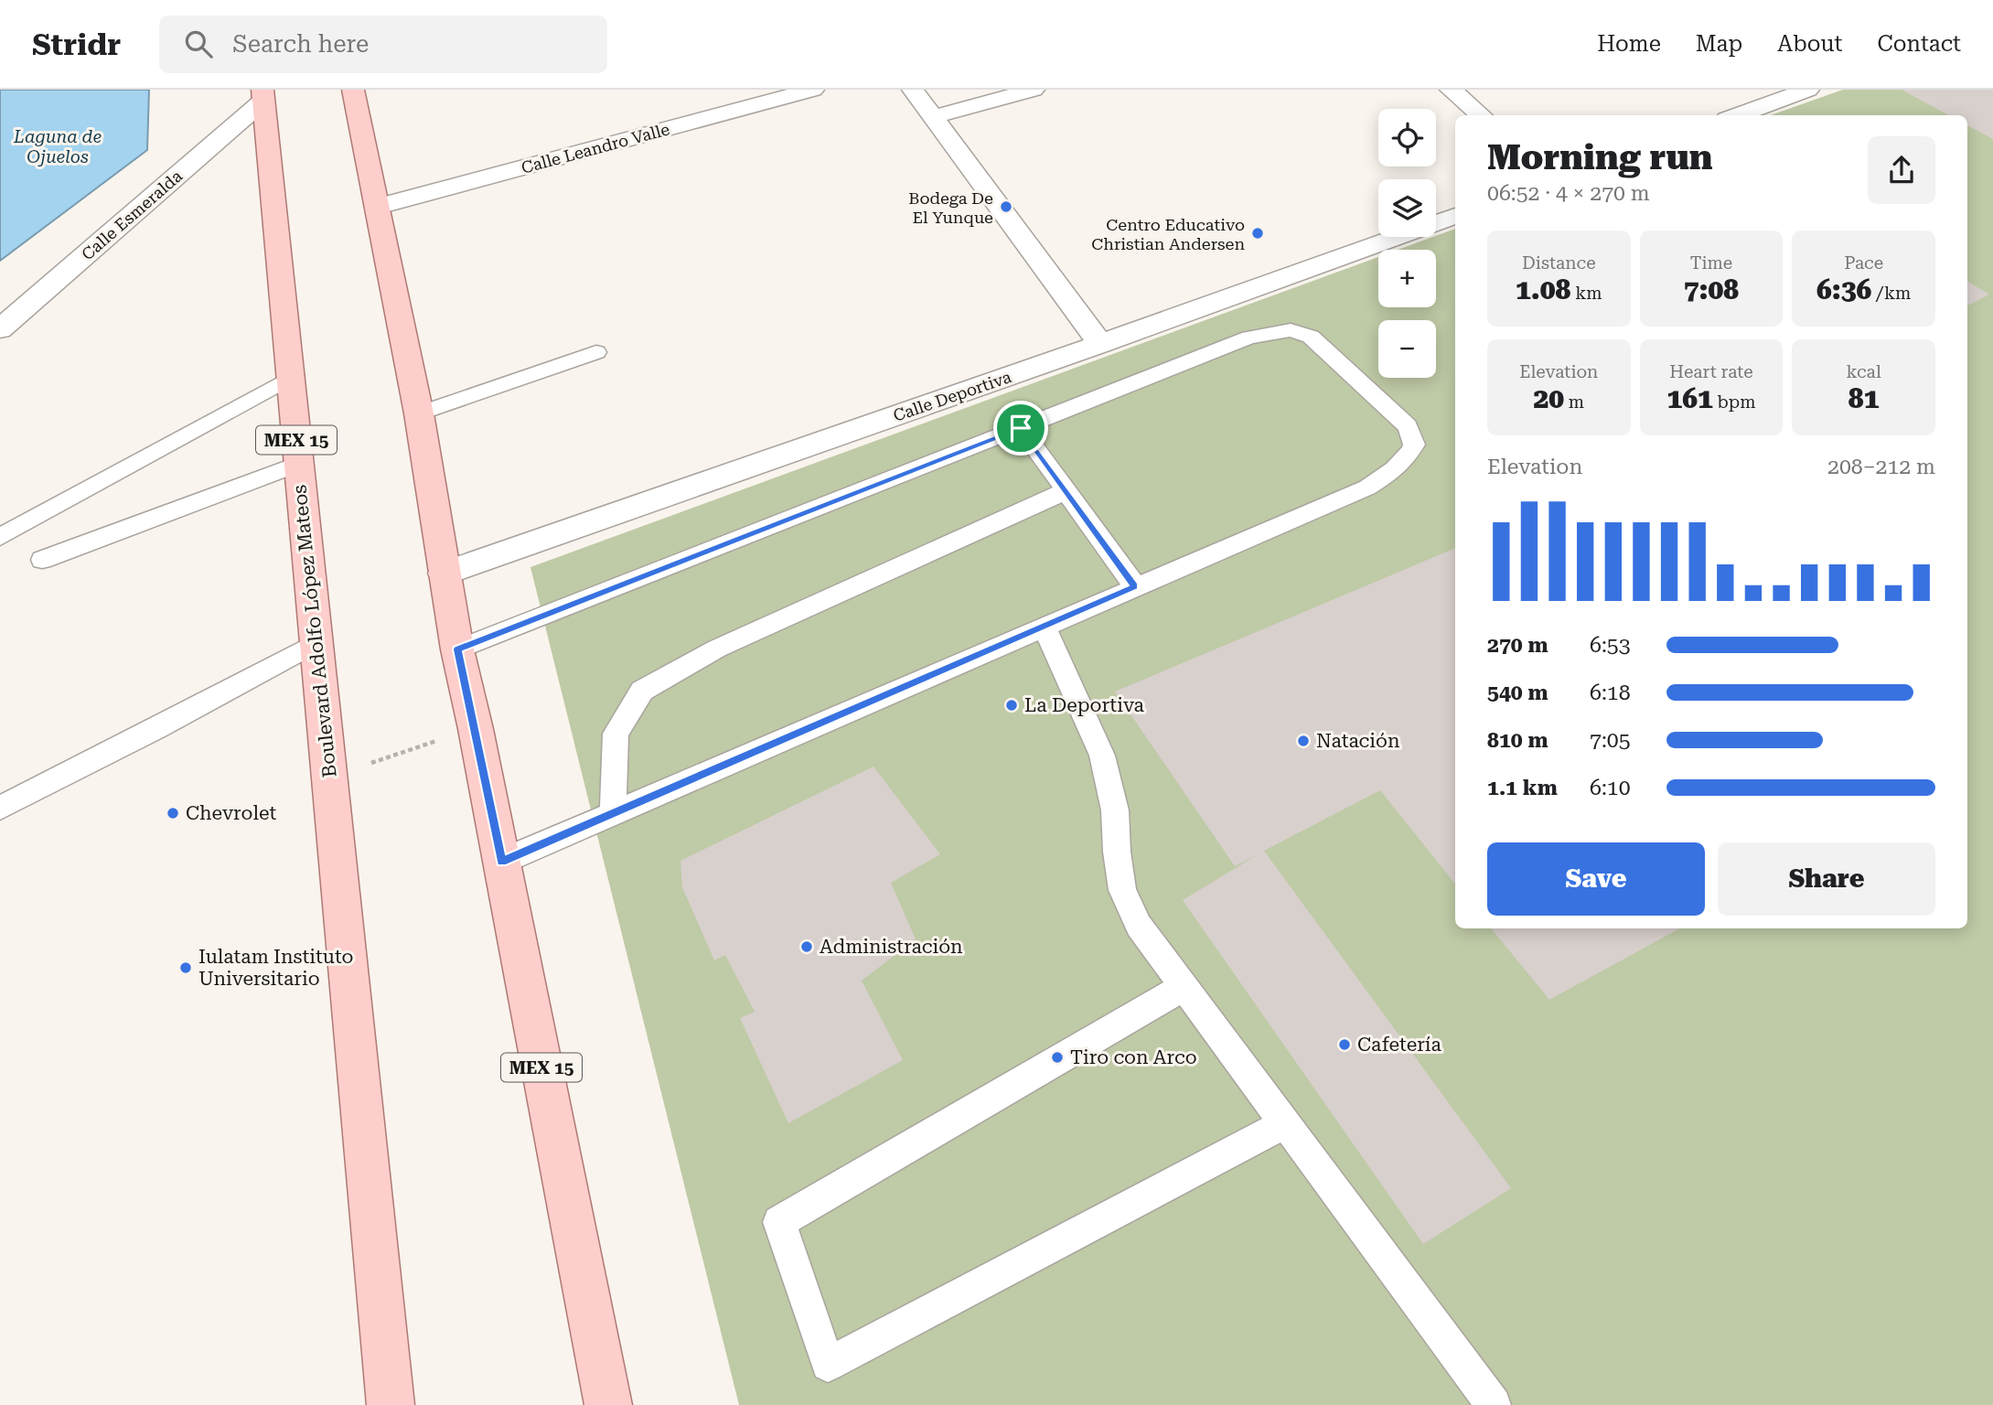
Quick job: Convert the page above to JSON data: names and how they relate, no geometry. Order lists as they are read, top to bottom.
{
  "streets": {
    "main road": ["MEX 15", "Boulevard Adolfo López Mateos"],
    "street": ["Calle Leandro Valle", "Calle Esmeralda", "Calle Deportiva"]
  },
  "crossings": [
    ["Calle Leandro Valle", "MEX 15"],
    ["Calle Esmeralda", "Boulevard Adolfo López Mateos"],
    ["Calle Deportiva", "MEX 15"]
  ],
  "water": ["Laguna de Ojuelos"],
  "places": [
    "Bodega De El Yunque",
    "Centro Educativo Christian Andersen",
    "La Deportiva",
    "Natación",
    "Chevrolet",
    "Administración",
    "Iulatam Instituto Universitario",
    "Cafetería",
    "Tiro con Arco"
  ],
  "page": {
    "header": "Stridr",
    "search": "Search here",
    "nav": [
      "Home",
      "Map",
      "About",
      "Contact"
    ],
    "map_buttons": ["+", "−"],
    "heading": ["Morning run", "06:52 · 4 × 270 m"],
    "stats": [
      ["Distance", "1.08 km"],
      ["Time", "7:08"],
      ["Pace", "6:36 /km"],
      ["Elevation", "20 m"],
      ["Heart rate", "161 bpm"],
      ["kcal", "81"]
    ],
    "chart": ["Elevation", "208–212 m"],
    "list": [
      {
        "name": "270 m",
        "note": "6:53"
      },
      {
        "name": "540 m",
        "note": "6:18"
      },
      {
        "name": "810 m",
        "note": "7:05"
      },
      {
        "name": "1.1 km",
        "note": "6:10"
      }
    ],
    "buttons": ["Save", "Share"]
  }
}
